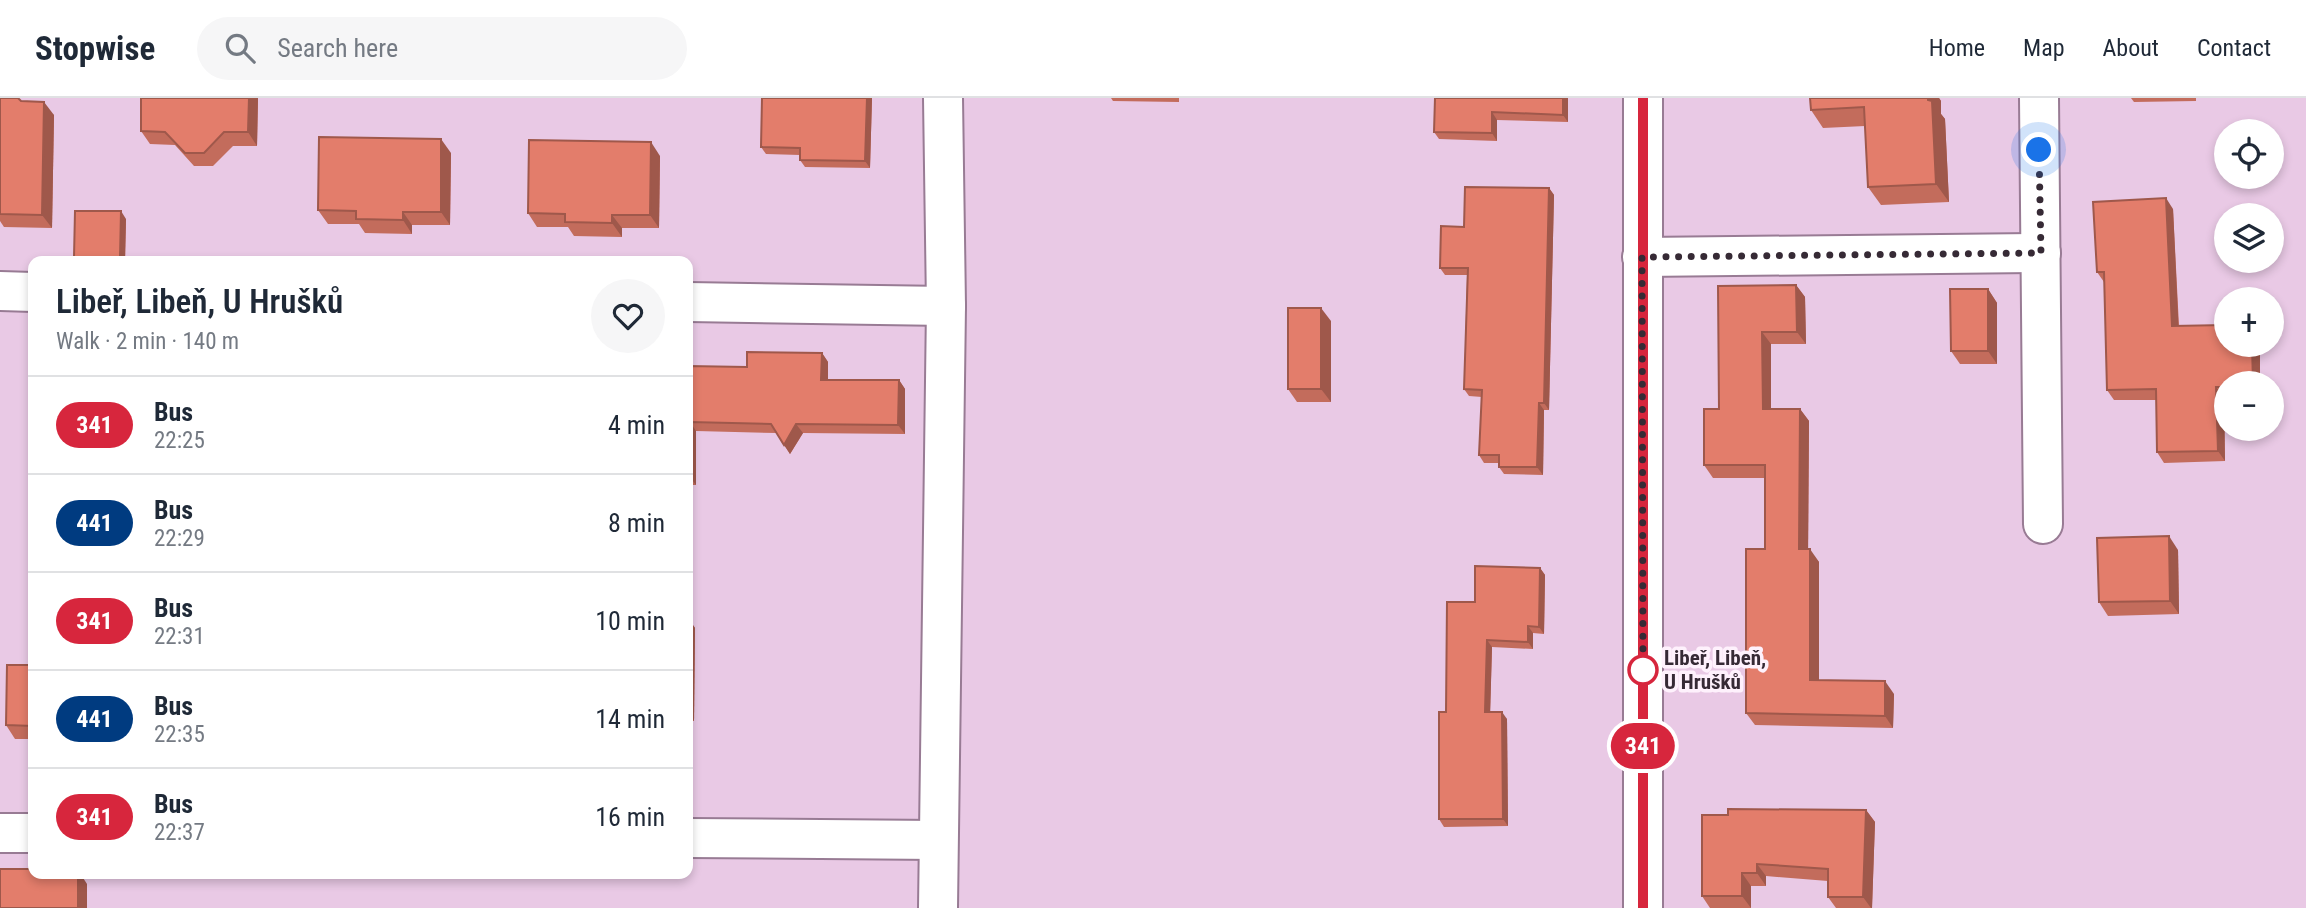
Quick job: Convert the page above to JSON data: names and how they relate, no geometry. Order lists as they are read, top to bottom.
{
  "places": ["Libeř, Libeň, U Hrušků"],
  "lines": ["bus line 341"],
  "page": {
    "header": "Stopwise",
    "search": "Search here",
    "nav": [
      "Home",
      "Map",
      "About",
      "Contact"
    ],
    "on_map": "341",
    "map_buttons": ["+", "−"],
    "heading": ["Libeř, Libeň, U Hrušků", "Walk · 2 min · 140 m"],
    "list": [
      {
        "mark": "341",
        "name": "Bus",
        "note": "22:25",
        "value": "4 min"
      },
      {
        "mark": "441",
        "name": "Bus",
        "note": "22:29",
        "value": "8 min"
      },
      {
        "mark": "341",
        "name": "Bus",
        "note": "22:31",
        "value": "10 min"
      },
      {
        "mark": "441",
        "name": "Bus",
        "note": "22:35",
        "value": "14 min"
      },
      {
        "mark": "341",
        "name": "Bus",
        "note": "22:37",
        "value": "16 min"
      }
    ]
  }
}
